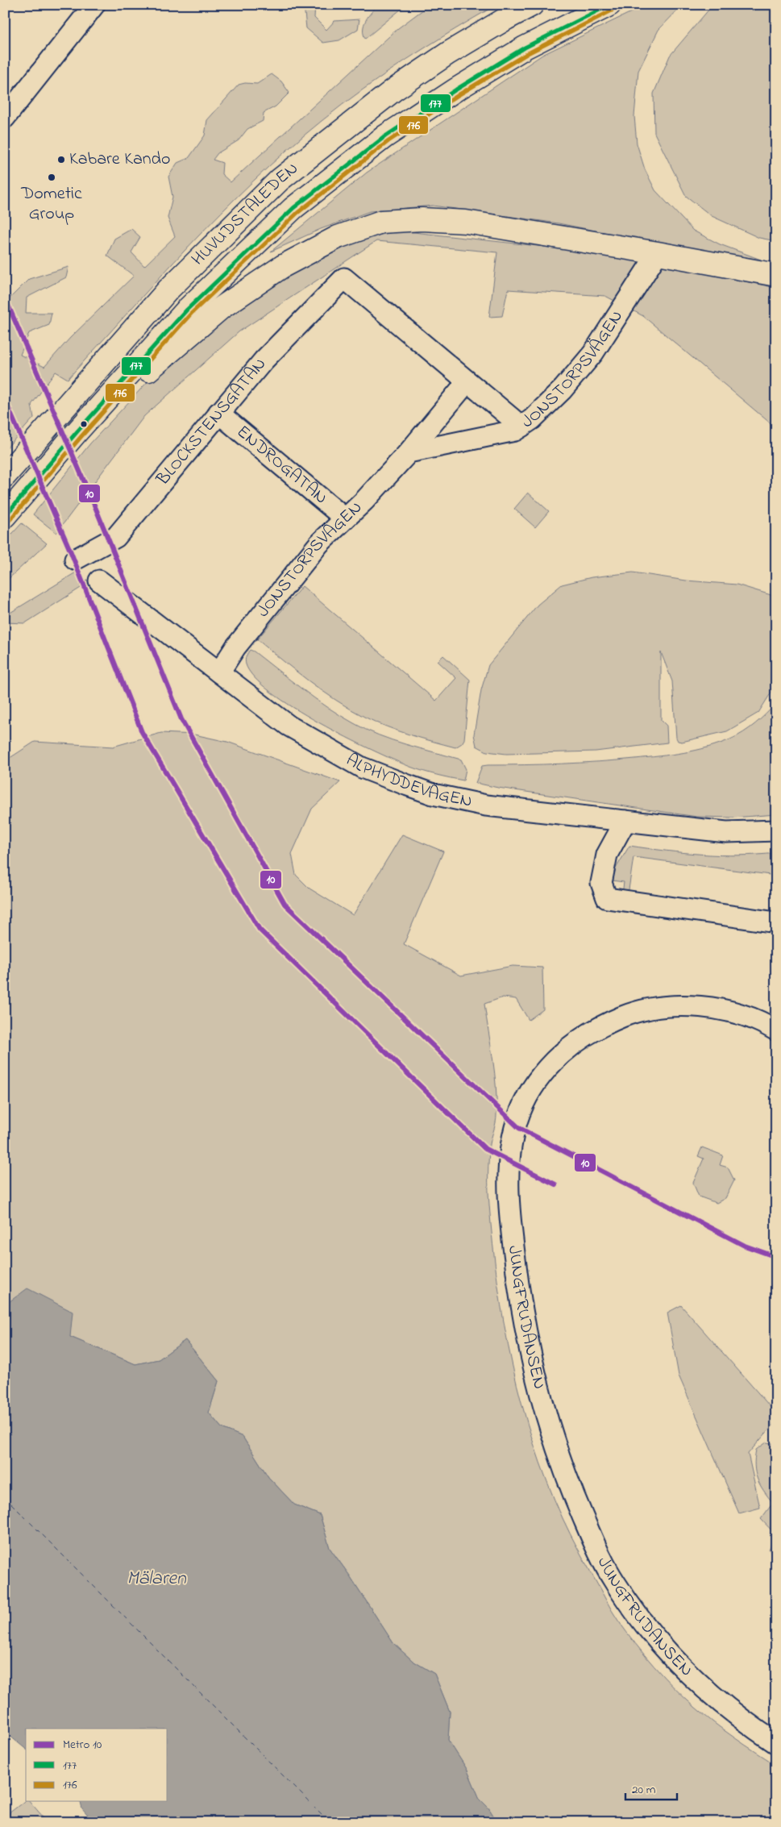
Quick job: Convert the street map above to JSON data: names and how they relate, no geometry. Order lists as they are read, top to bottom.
{
  "streets": {
    "main road": ["HUVUDSTALEDEN"],
    "street": [
      "JONSTORPSVÄGEN",
      "BLOCKSTENSGATAN",
      "ENDROGATAN",
      "ALPHYDDEVÄGEN",
      "JUNGFRUDANSEN"
    ]
  },
  "crossings": [
    ["JONSTORPSVÄGEN", "BLOCKSTENSGATAN"],
    ["JONSTORPSVÄGEN", "ENDROGATAN"],
    ["JONSTORPSVÄGEN", "ALPHYDDEVÄGEN"],
    ["BLOCKSTENSGATAN", "ENDROGATAN"]
  ],
  "water": ["Mälaren"],
  "places": ["Kabare Kando", "Dometic Group"],
  "lines": ["transit line 177", "transit line 176", "metro line 10"],
  "legend": ["Metro 10", "177", "176"],
  "scale_bar": "20 m"
}
